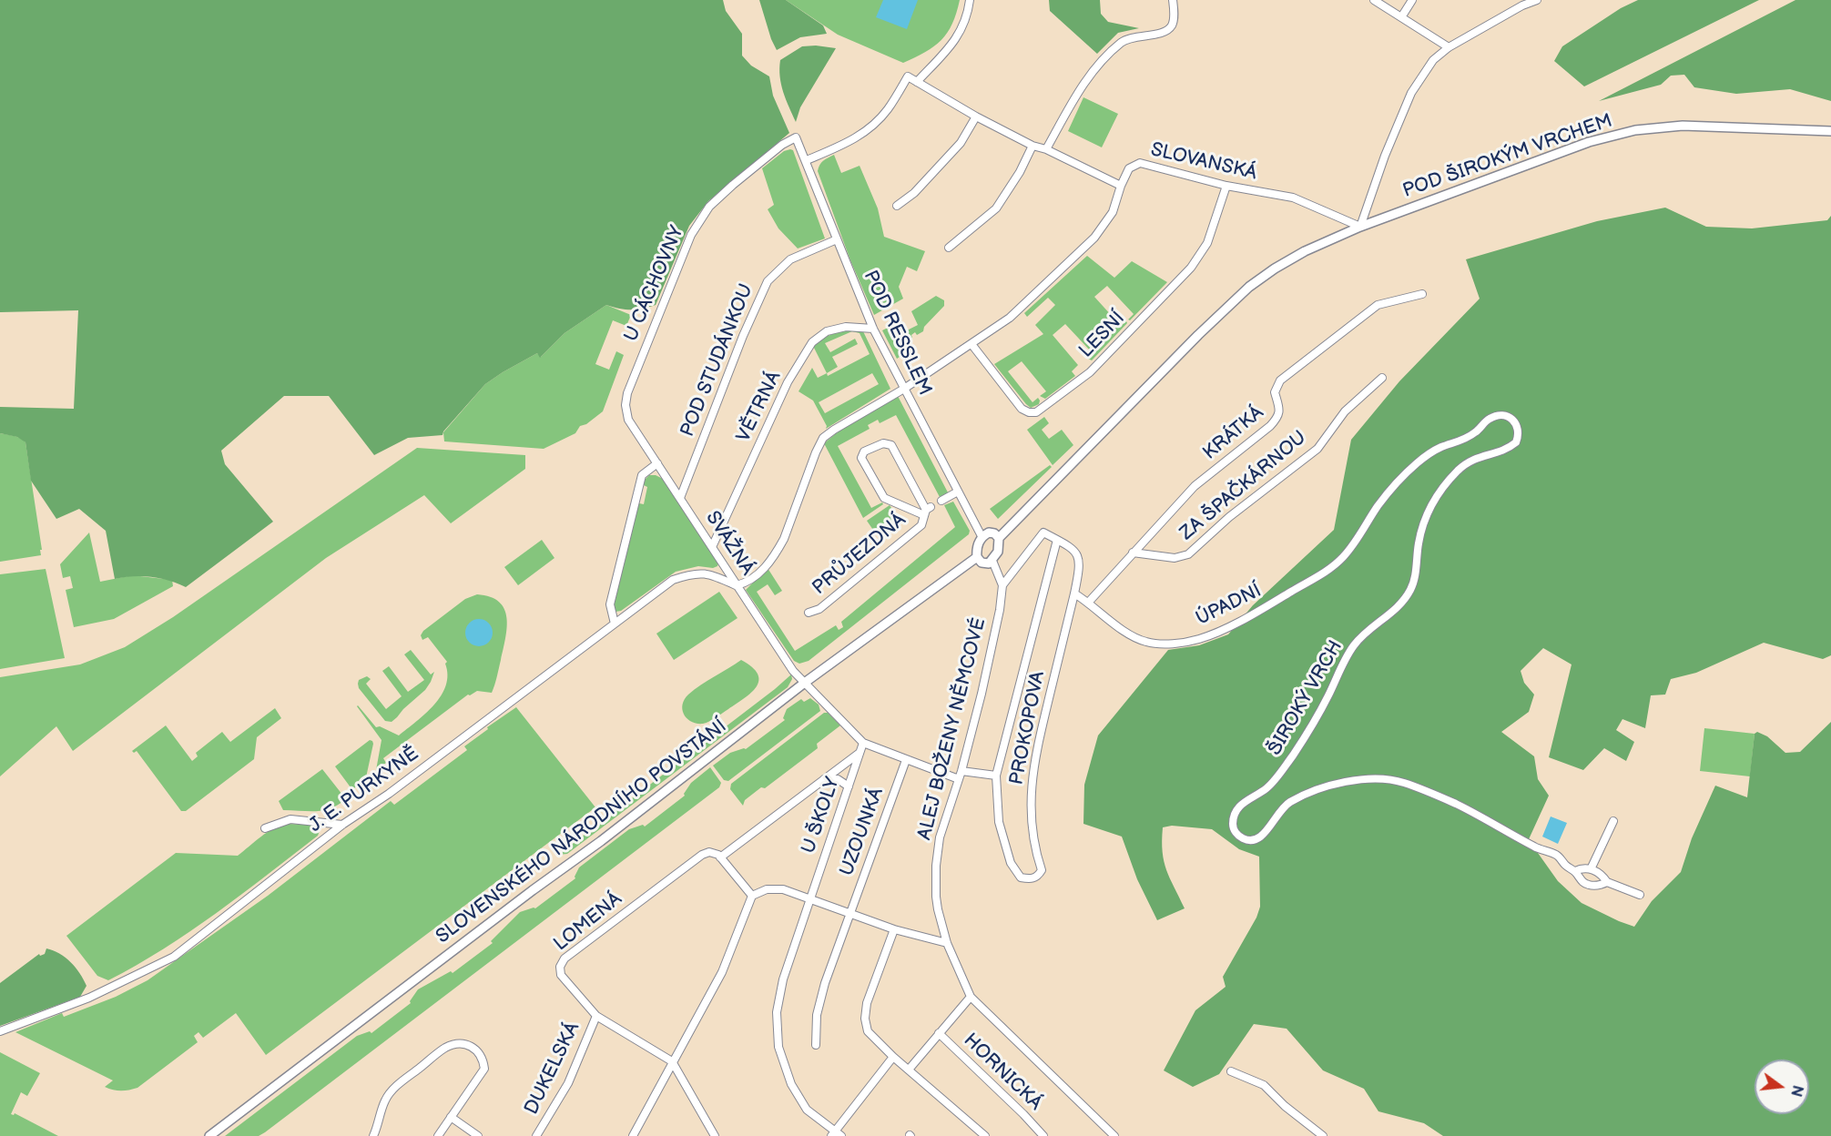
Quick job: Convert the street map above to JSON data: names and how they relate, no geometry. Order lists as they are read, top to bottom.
{
  "streets": {
    "street": [
      "POD ŠIROKÝM VRCHEM",
      "SLOVANSKÁ",
      "U CÁCHOVNY",
      "POD RESSLEM",
      "LESNÍ",
      "POD STUDÁNKOU",
      "VĚTRNÁ",
      "KRÁTKÁ",
      "ZA ŠPAČKÁRNOU",
      "SVÁŽNÁ",
      "PRŮJEZDNÁ",
      "ÚPADNÍ",
      "ŠIROKÝ VRCH",
      "PROKOPOVA",
      "ALEJ BOŽENY NĚMCOVÉ",
      "J. E. PURKYNĚ",
      "U ŠKOLY",
      "SLOVENSKÉHO NÁRODNÍHO POVSTÁNÍ",
      "UZOUNKÁ",
      "LOMENÁ",
      "DUKELSKÁ",
      "HORNICKÁ"
    ]
  },
  "crossings": [
    ["POD ŠIROKÝM VRCHEM", "SLOVANSKÁ"],
    ["SLOVANSKÁ", "POD RESSLEM"],
    ["SLOVANSKÁ", "LESNÍ"],
    ["SLOVANSKÁ", "SVÁŽNÁ"],
    ["SLOVANSKÁ", "J. E. PURKYNĚ"],
    ["U CÁCHOVNY", "POD RESSLEM"],
    ["U CÁCHOVNY", "SVÁŽNÁ"],
    ["POD RESSLEM", "POD STUDÁNKOU"],
    ["POD RESSLEM", "VĚTRNÁ"],
    ["POD RESSLEM", "ALEJ BOŽENY NĚMCOVÉ"],
    ["POD RESSLEM", "SLOVENSKÉHO NÁRODNÍHO POVSTÁNÍ"],
    ["POD STUDÁNKOU", "SVÁŽNÁ"],
    ["VĚTRNÁ", "SVÁŽNÁ"],
    ["KRÁTKÁ", "ZA ŠPAČKÁRNOU"],
    ["KRÁTKÁ", "ÚPADNÍ"],
    ["SVÁŽNÁ", "J. E. PURKYNĚ"],
    ["SVÁŽNÁ", "U ŠKOLY"],
    ["SVÁŽNÁ", "SLOVENSKÉHO NÁRODNÍHO POVSTÁNÍ"],
    ["ÚPADNÍ", "ŠIROKÝ VRCH"],
    ["ÚPADNÍ", "PROKOPOVA"],
    ["PROKOPOVA", "ALEJ BOŽENY NĚMCOVÉ"],
    ["ALEJ BOŽENY NĚMCOVÉ", "SLOVENSKÉHO NÁRODNÍHO POVSTÁNÍ"],
    ["LOMENÁ", "DUKELSKÁ"]
  ],
  "north": "right"
}
